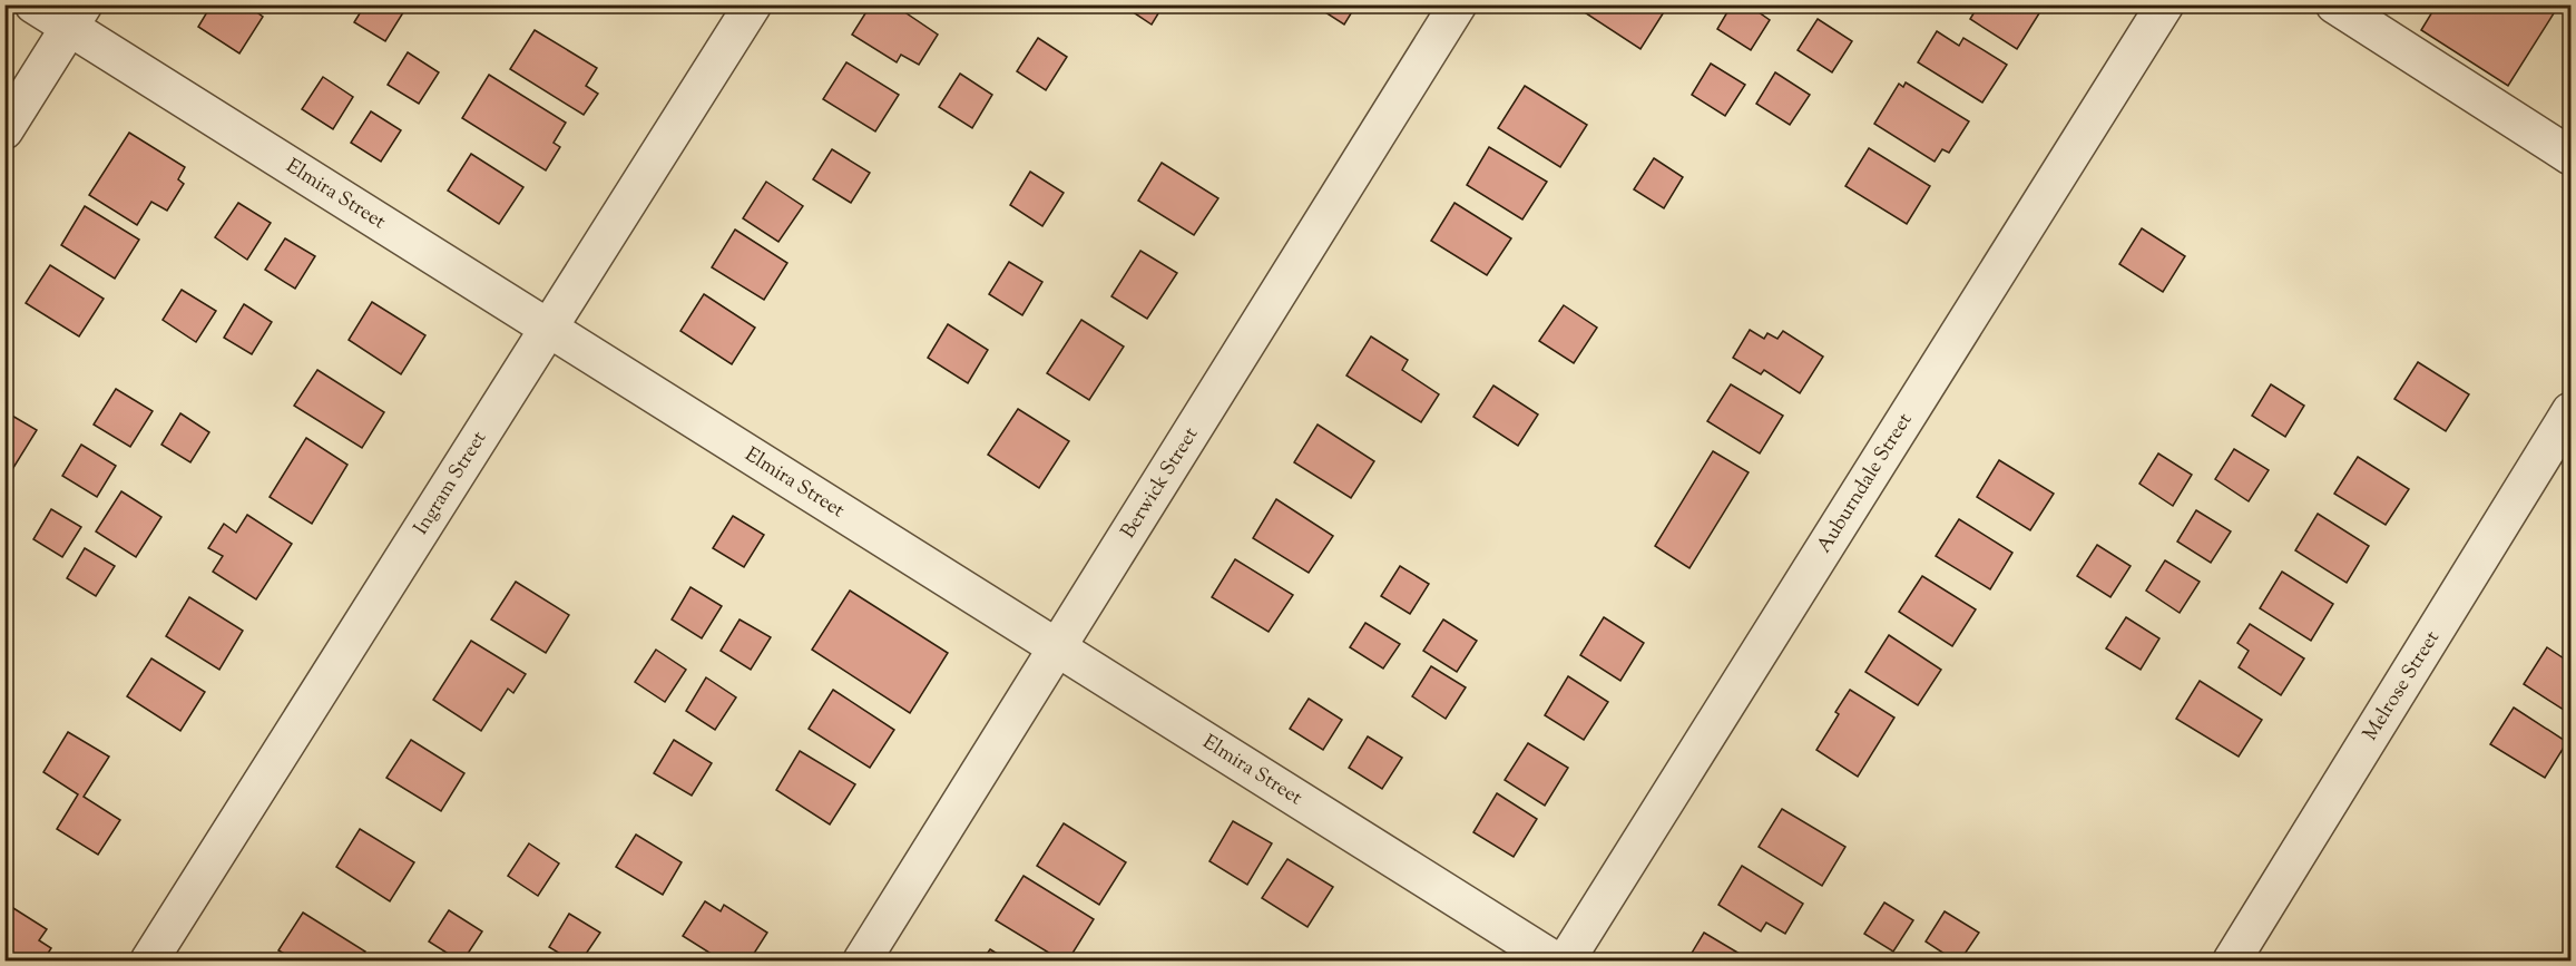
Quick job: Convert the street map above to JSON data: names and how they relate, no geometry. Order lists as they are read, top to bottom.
{
  "streets": {
    "street": [
      "Elmira Street",
      "Ingram Street",
      "Berwick Street",
      "Auburndale Street",
      "Melrose Street"
    ]
  },
  "crossings": [
    ["Elmira Street", "Ingram Street"],
    ["Elmira Street", "Berwick Street"]
  ]
}
